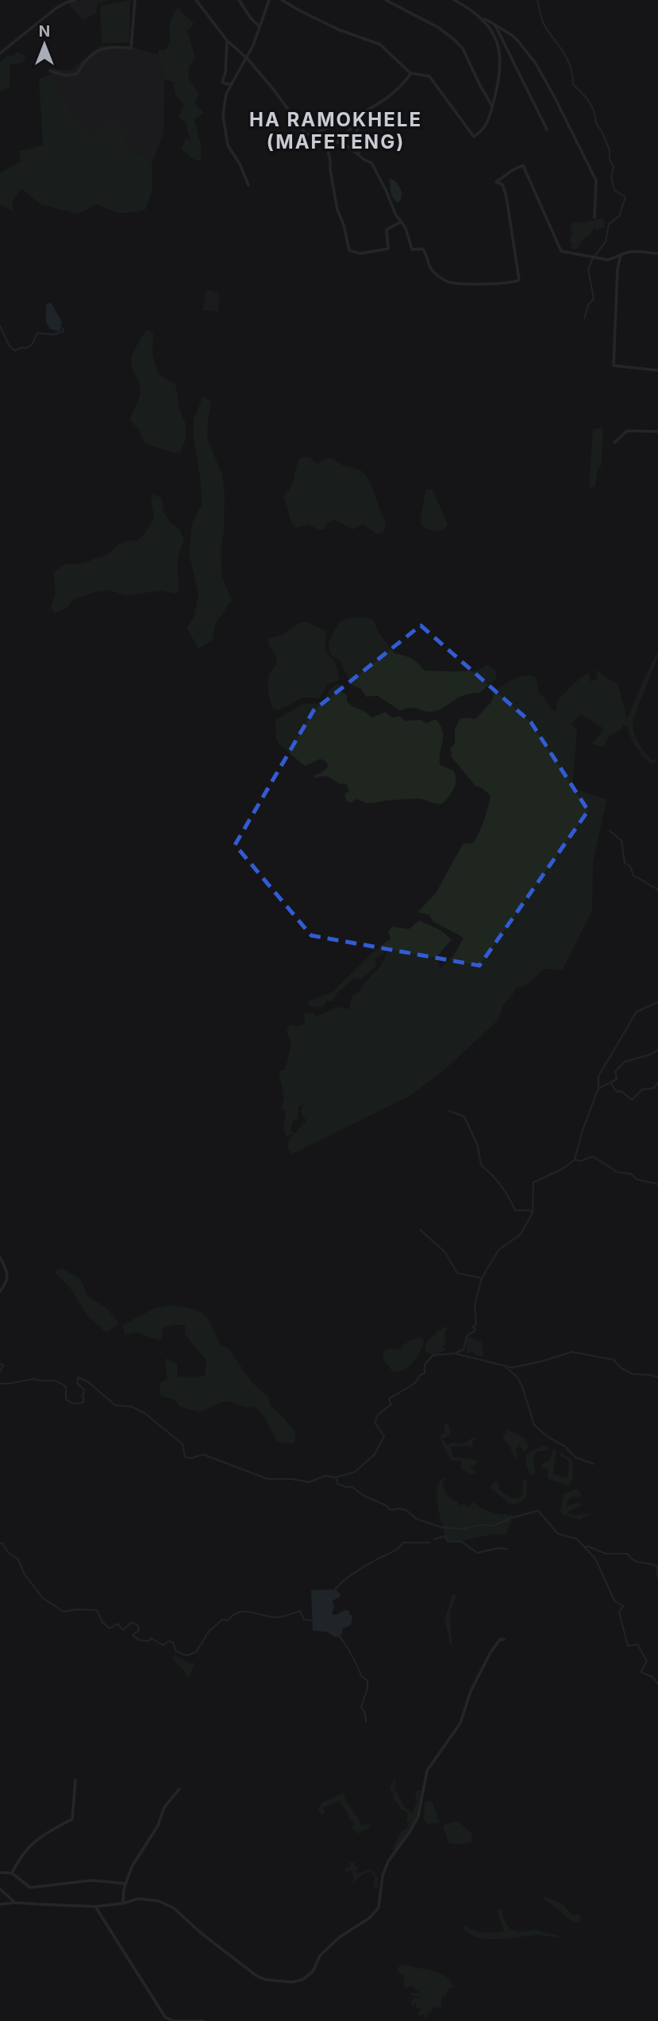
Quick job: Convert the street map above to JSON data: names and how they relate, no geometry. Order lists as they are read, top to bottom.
{
  "districts": ["HA RAMOKHELE (MAFETENG)"],
  "north": "top"
}
